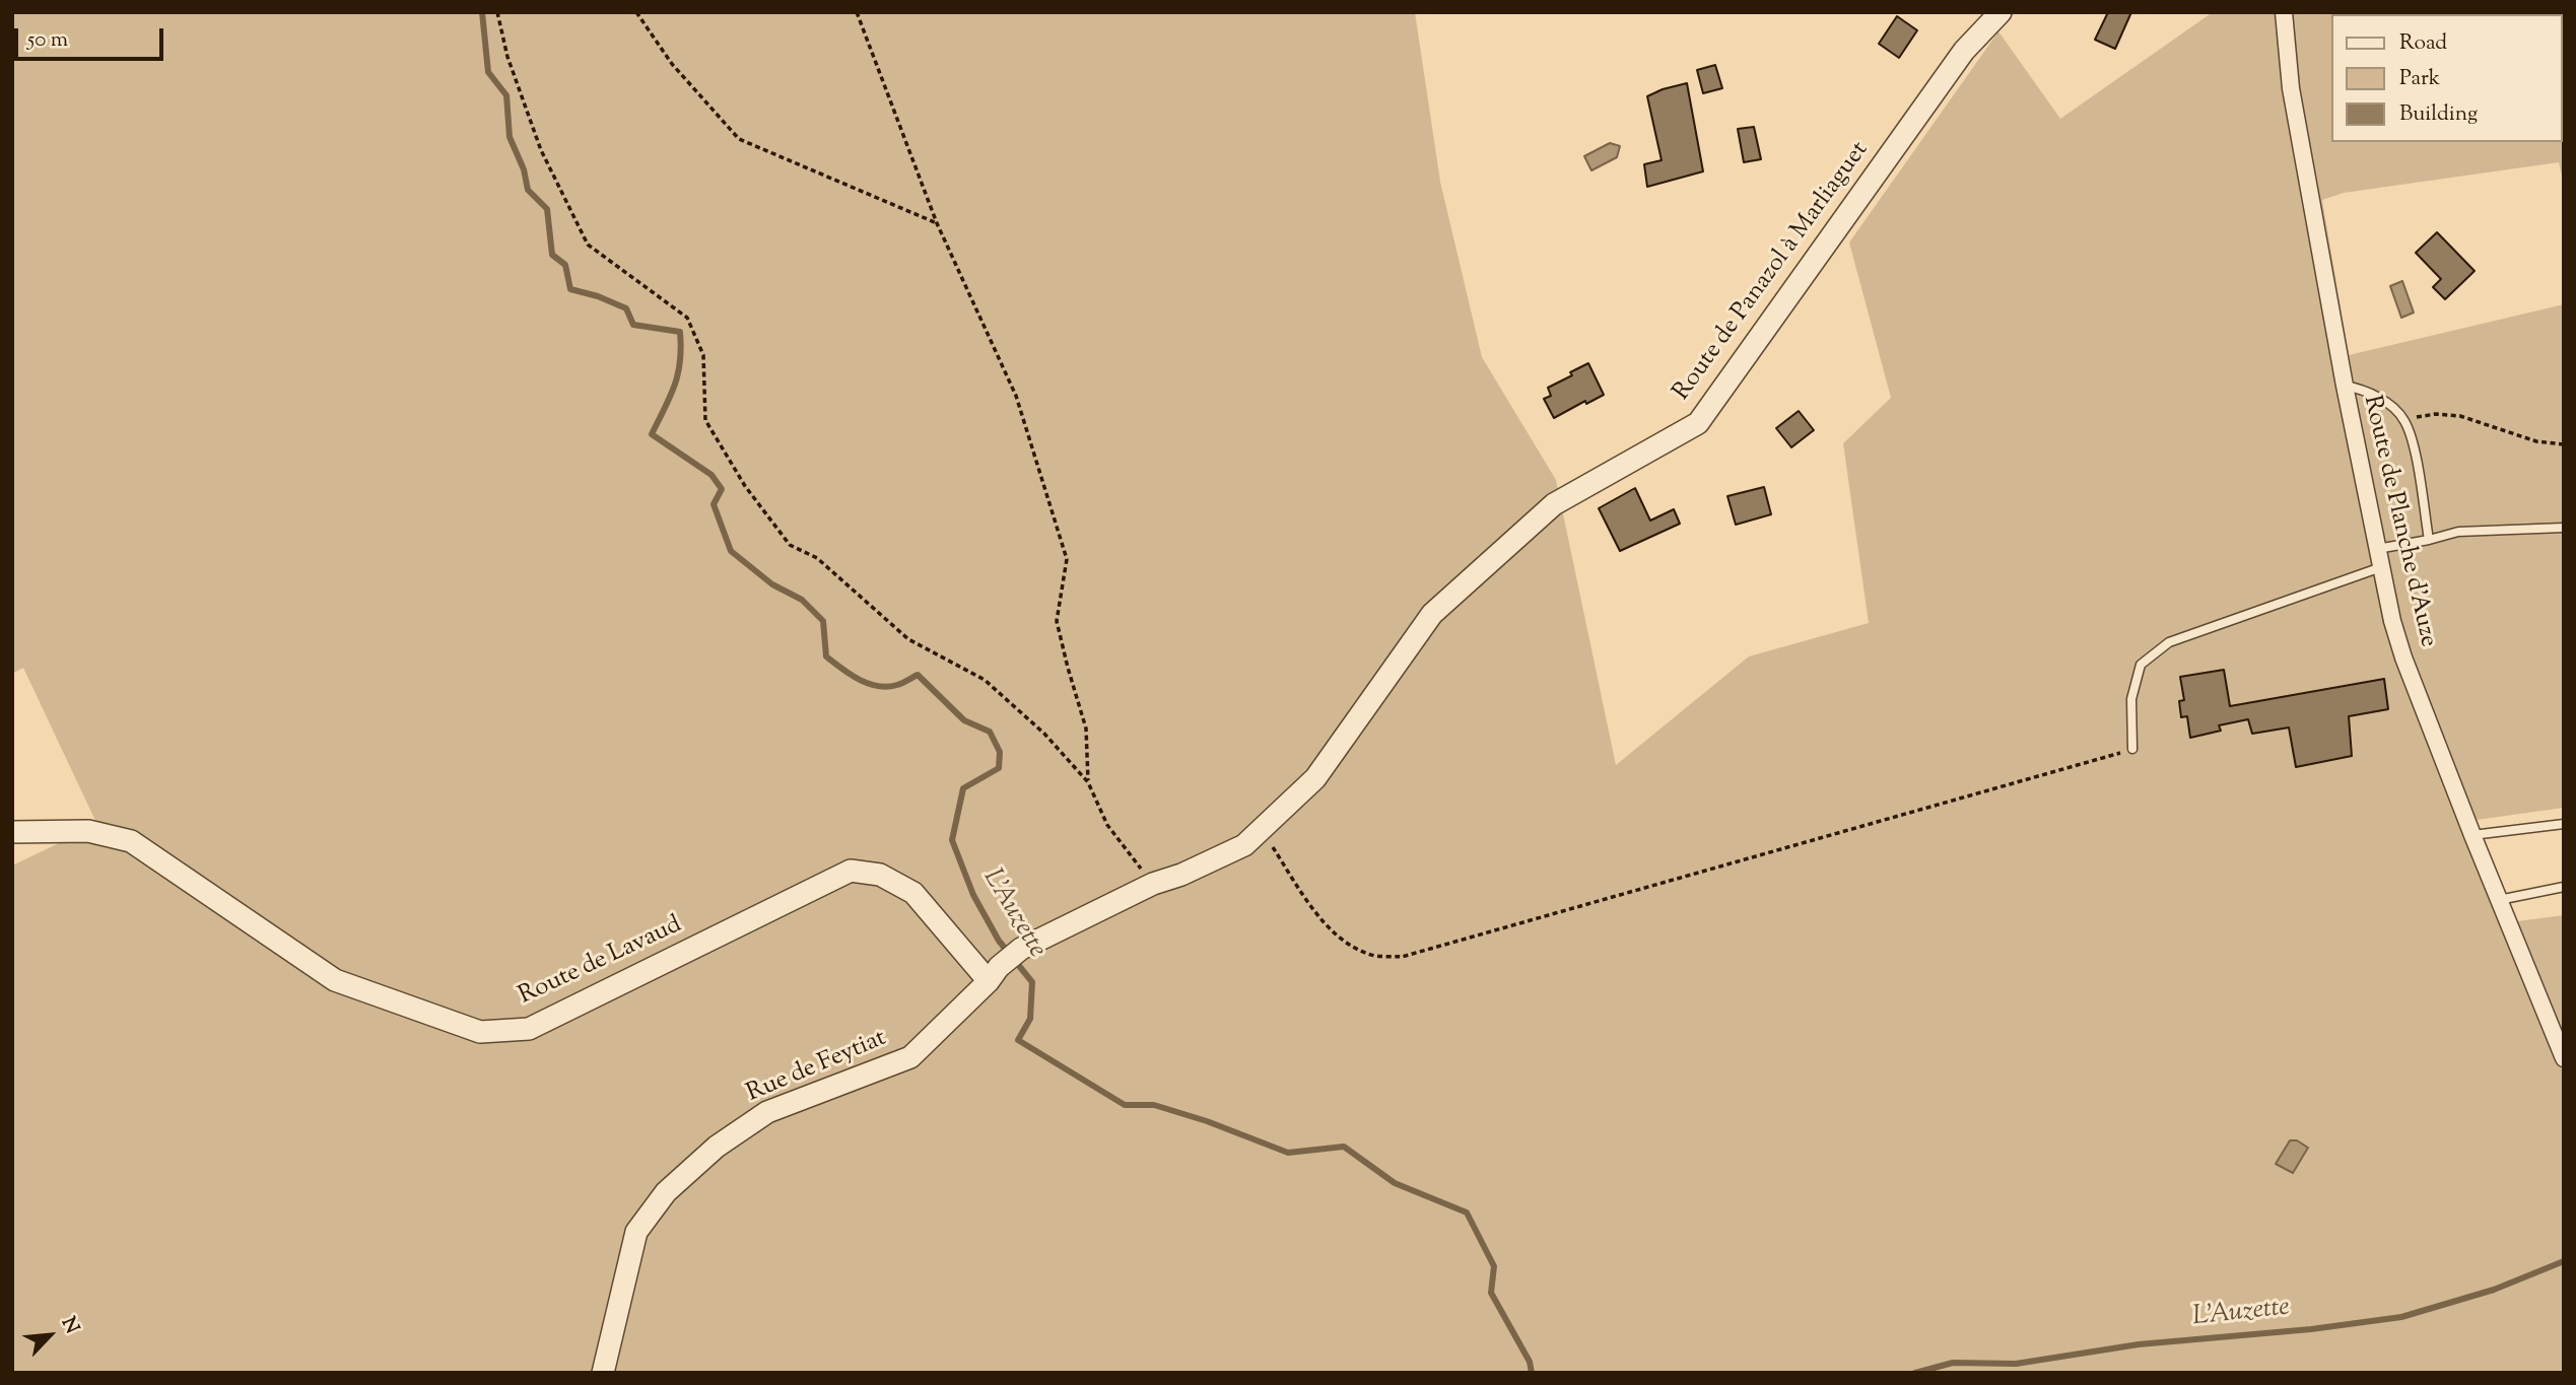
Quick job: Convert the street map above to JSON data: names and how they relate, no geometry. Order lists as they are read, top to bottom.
{
  "streets": {
    "street": [
      "Route de Panazol à Marliaguet",
      "Route de Planche d'Auze",
      "Route de Lavaud",
      "Rue de Feytiat"
    ]
  },
  "crossings": [
    ["Route de Panazol à Marliaguet", "Route de Lavaud"],
    ["Route de Panazol à Marliaguet", "Rue de Feytiat"],
    ["Route de Lavaud", "Rue de Feytiat"]
  ],
  "water": ["L'Auzette"],
  "legend": ["Road", "Park", "Building"],
  "scale_bar": "50 m",
  "north": "top right"
}
